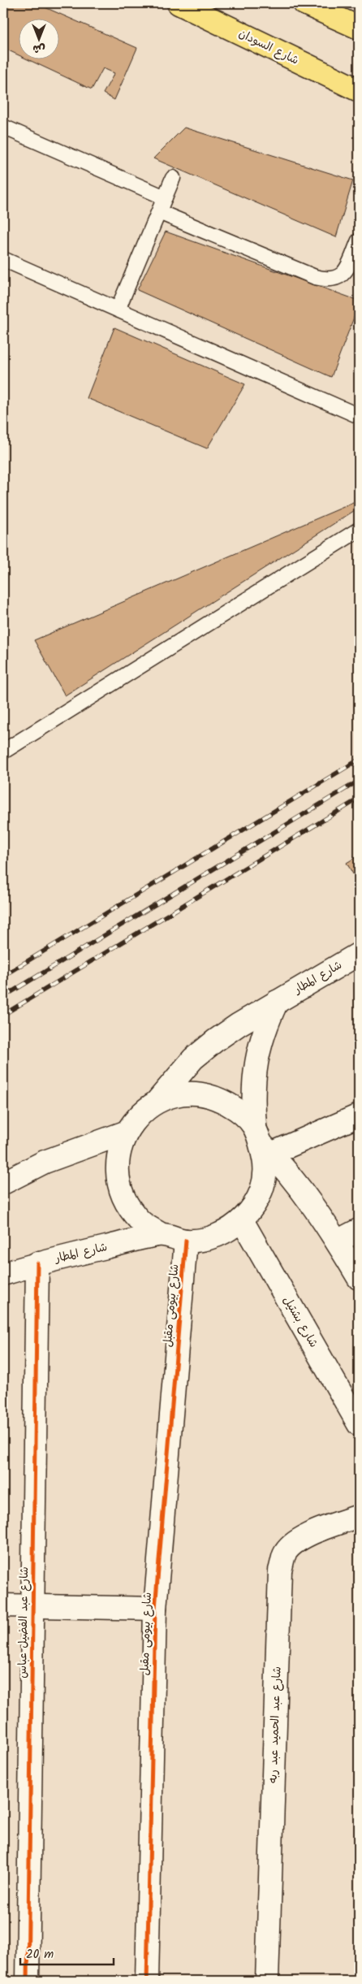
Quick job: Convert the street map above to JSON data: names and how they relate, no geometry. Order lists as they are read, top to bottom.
{
  "streets": {
    "main road": ["شارع السودان"],
    "street": [
      "شارع المطار",
      "شارع بيومى مقبل",
      "شارع بشتيل",
      "شارع عبد الفضيل عباس",
      "شارع عبد الحميد عبد ربه"
    ]
  },
  "crossings": [
    ["شارع المطار", "شارع عبد الفضيل عباس"]
  ],
  "scale_bar": "20 m",
  "north": "bottom"
}
